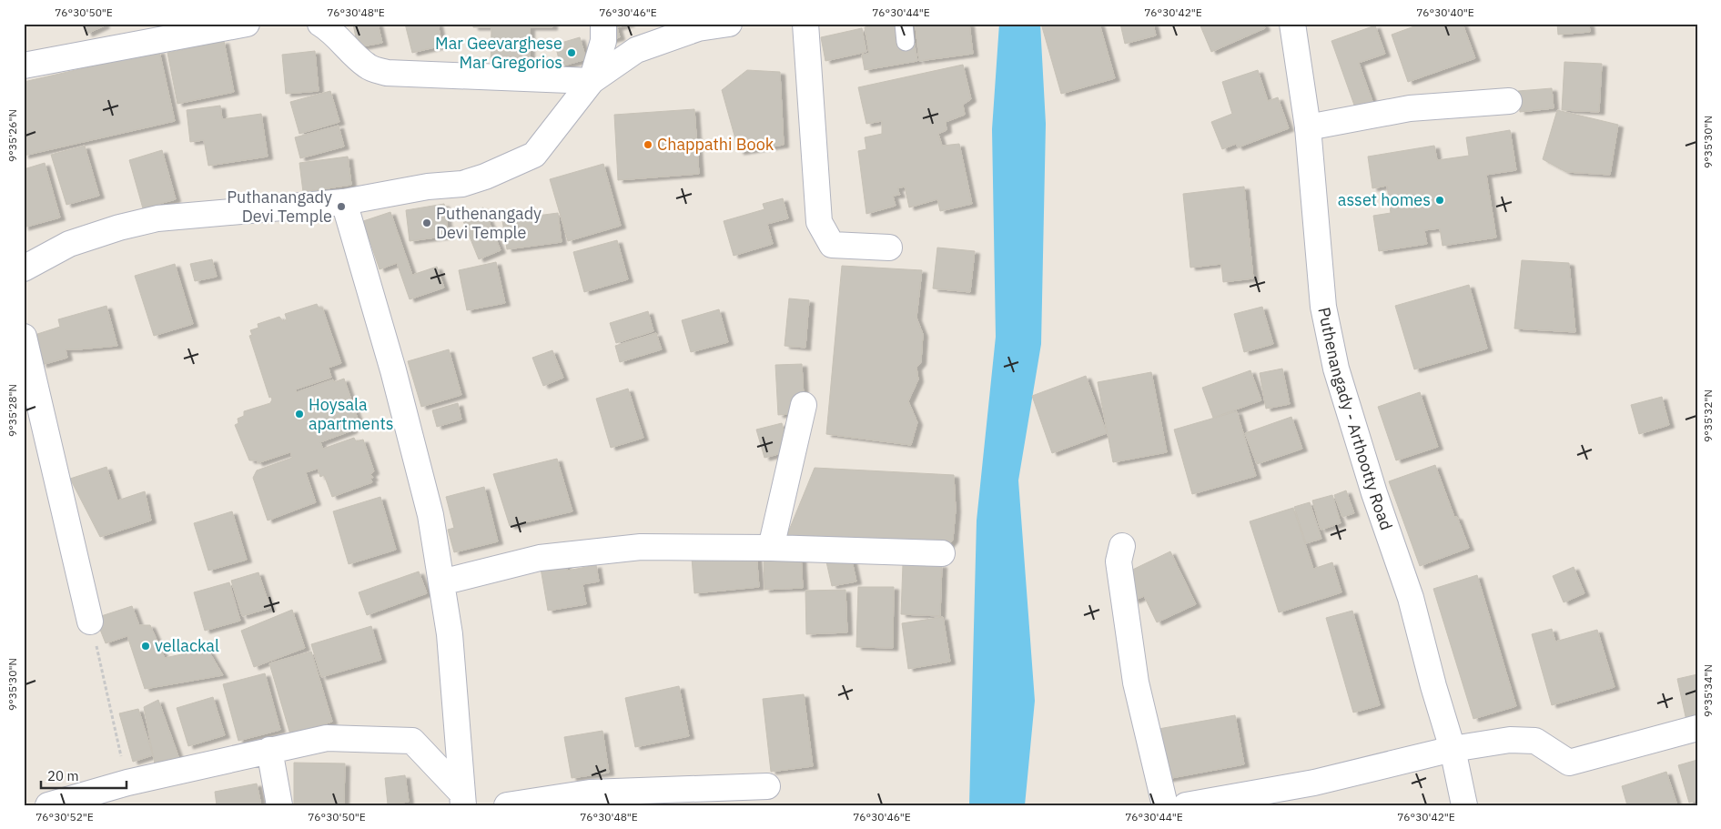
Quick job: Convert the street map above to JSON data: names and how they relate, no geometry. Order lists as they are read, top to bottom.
{
  "streets": {
    "street": ["Puthenangady - Arthootty Road"]
  },
  "places": [
    "Mar Geevarghese Mar Gregorios",
    "Chappathi Book",
    "asset homes",
    "Puthanangady Devi Temple",
    "Puthenangady Devi Temple",
    "Hoysala apartments",
    "vellackal"
  ],
  "scale_bar": "20 m",
  "coordinates": [
    "76°30'50\"E",
    "76°30'48\"E",
    "76°30'46\"E",
    "76°30'44\"E",
    "76°30'42\"E",
    "76°30'40\"E",
    "9°35'26\"N",
    "9°35'30\"N",
    "9°35'28\"N",
    "9°35'32\"N",
    "9°35'34\"N",
    "76°30'52\"E"
  ]
}
